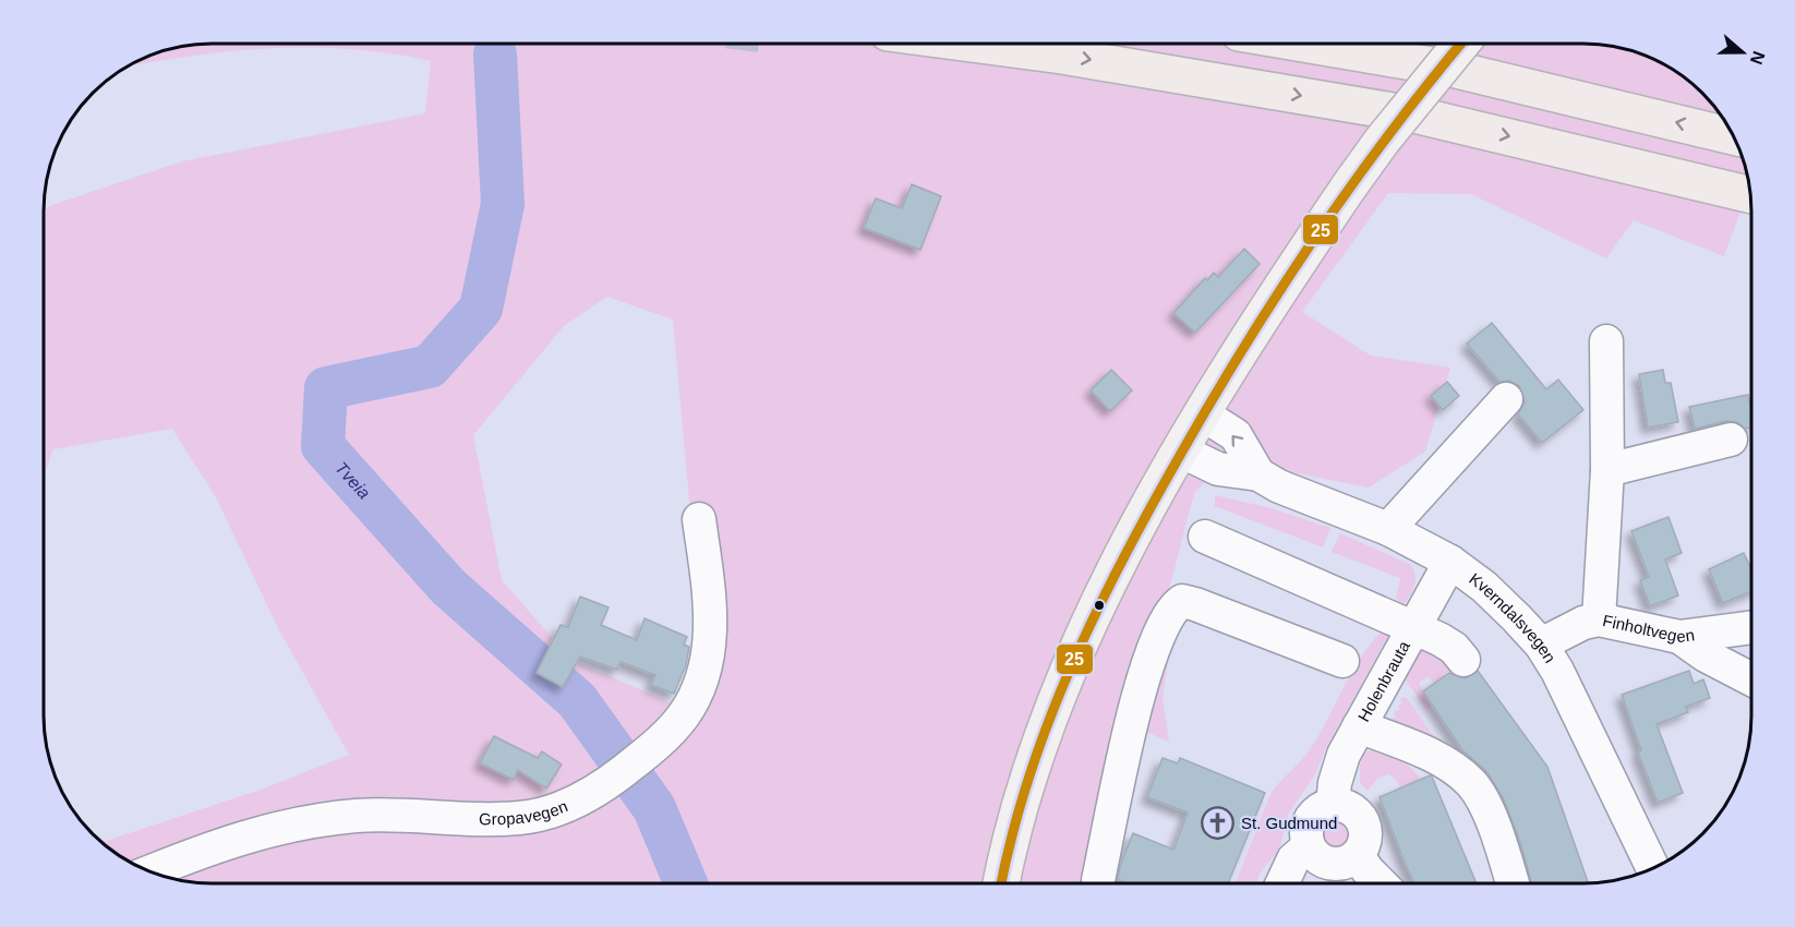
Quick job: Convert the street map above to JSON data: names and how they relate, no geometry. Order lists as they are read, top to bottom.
{
  "streets": {
    "street": [
      "Kverndalsvegen",
      "Finholtvegen",
      "Holenbrauta",
      "Gropavegen"
    ]
  },
  "crossings": [
    ["Kverndalsvegen", "Finholtvegen"],
    ["Kverndalsvegen", "Holenbrauta"]
  ],
  "water": ["Tveia"],
  "places": {
    "church": ["St. Gudmund"]
  },
  "lines": ["transit line 25"],
  "north": "right"
}
